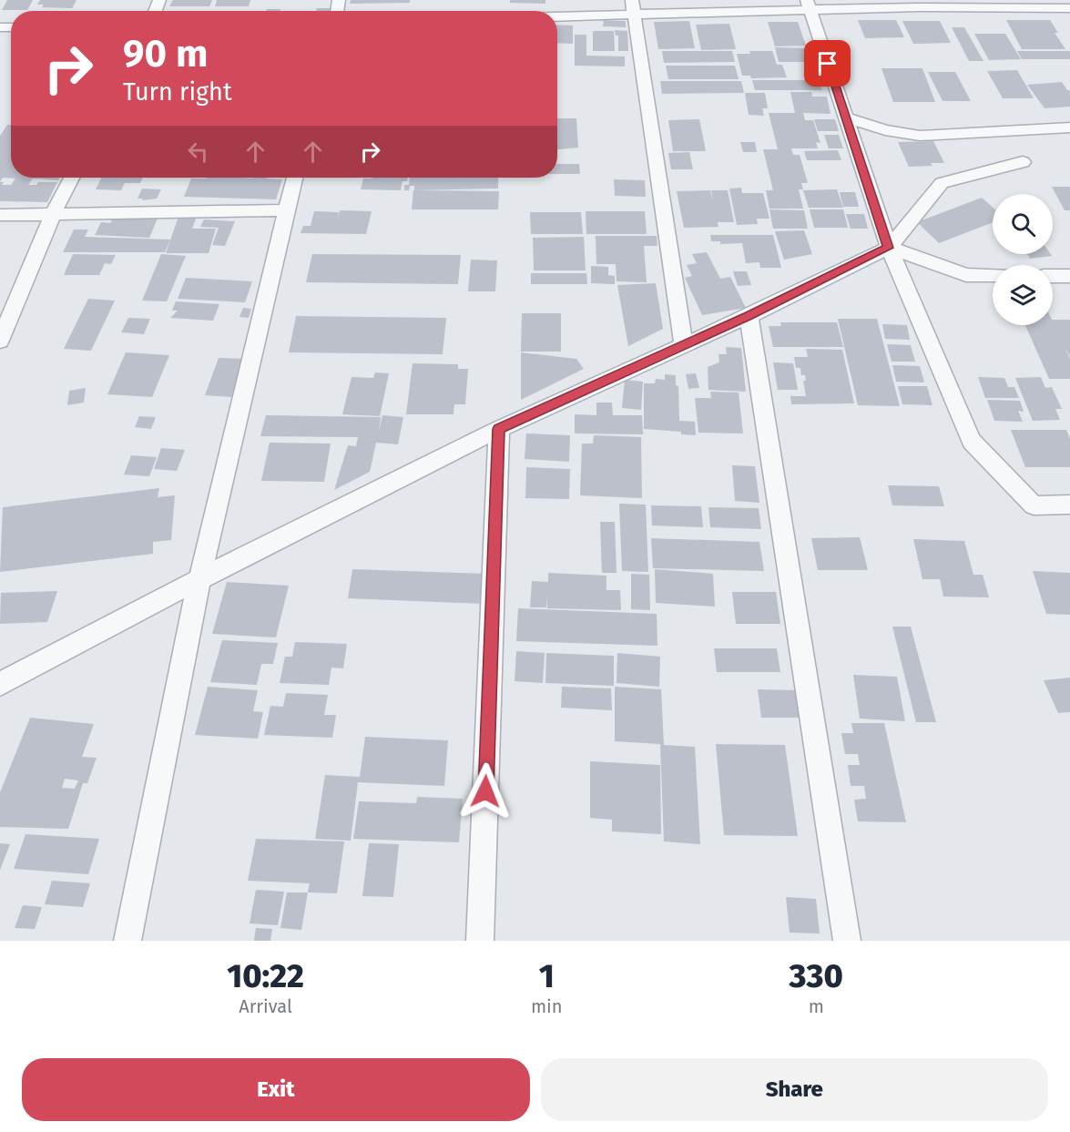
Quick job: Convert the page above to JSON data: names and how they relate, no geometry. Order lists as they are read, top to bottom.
{
  "page": {
    "turn": ["90 m", "Turn right"],
    "eta": [
      "10:22",
      "Arrival",
      "1",
      "min",
      "330",
      "m"
    ],
    "buttons": ["Exit", "Share"]
  }
}
